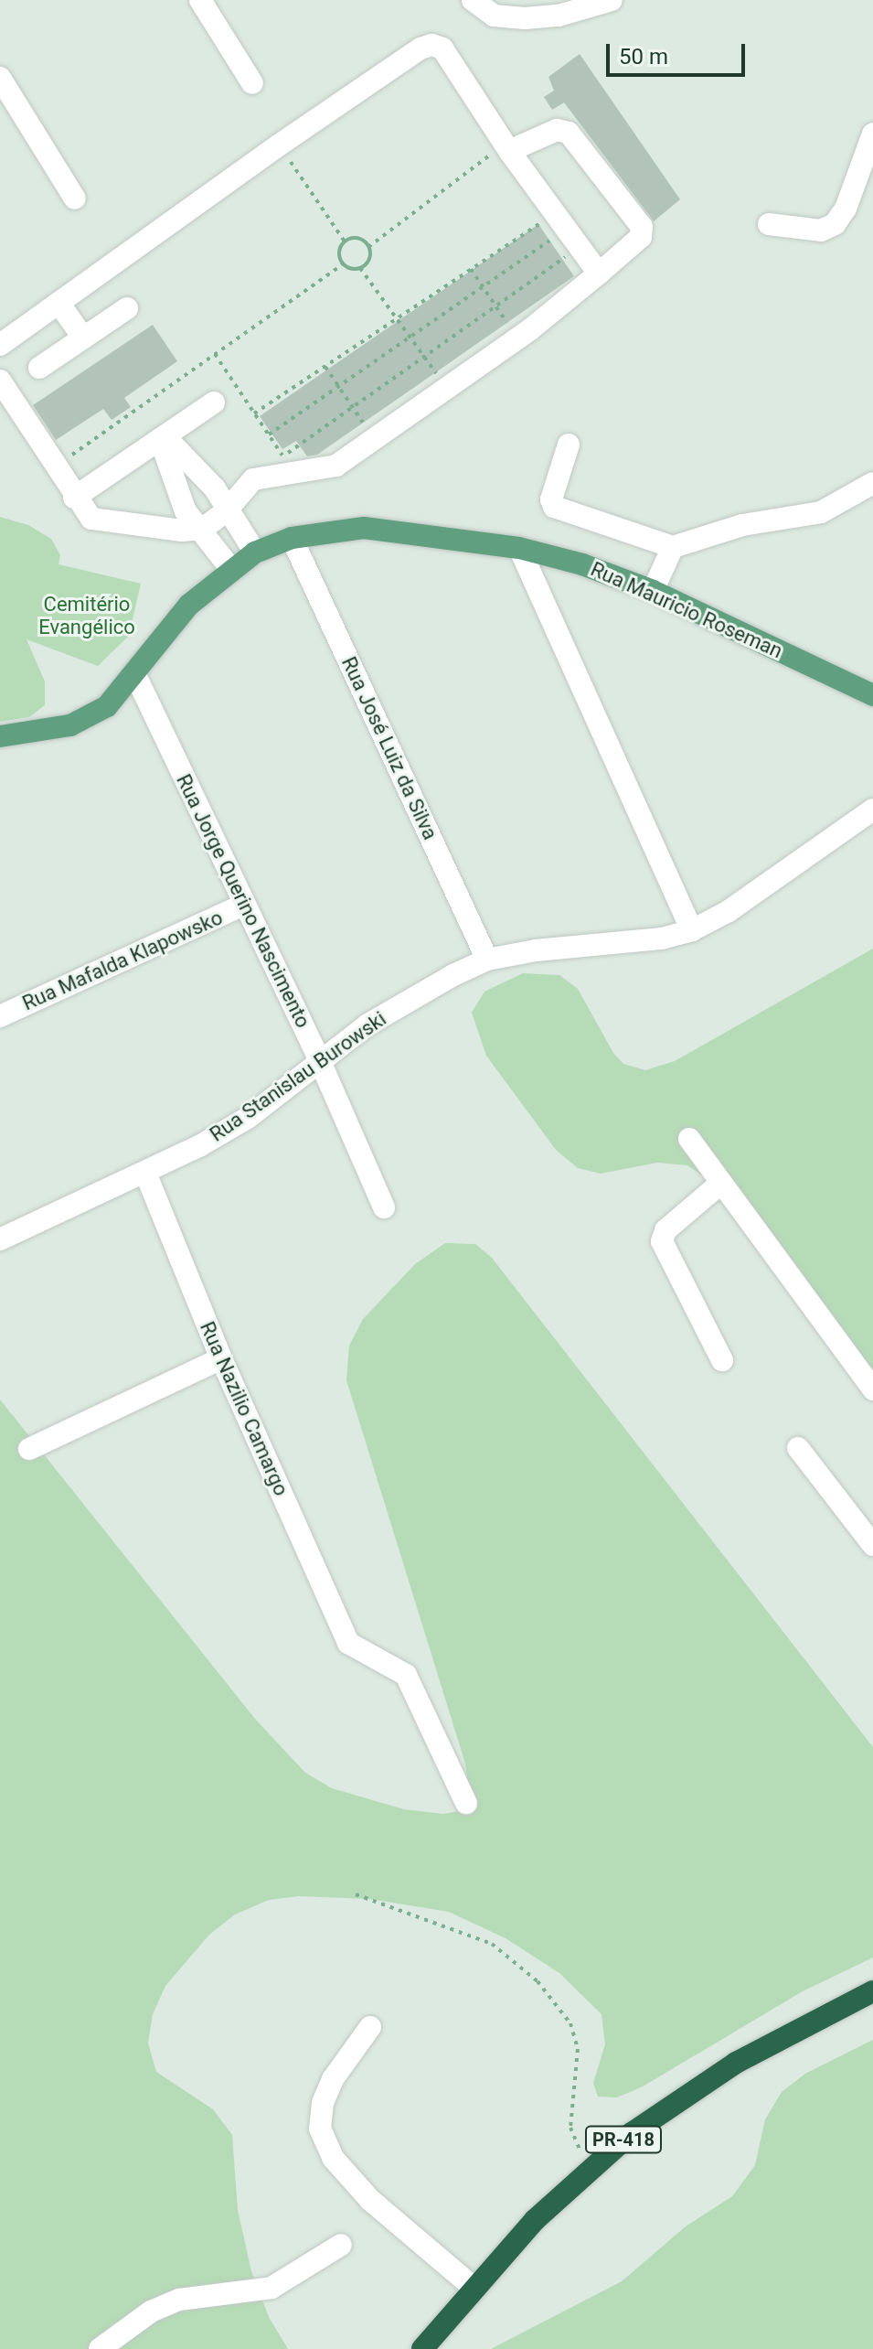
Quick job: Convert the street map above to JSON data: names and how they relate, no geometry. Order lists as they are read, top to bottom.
{
  "streets": {
    "highway": ["PR-418"],
    "main road": ["Rua Mauricio Roseman"],
    "street": [
      "Rua José Luiz da Silva",
      "Rua Jorge Querino Nascimento",
      "Rua Mafalda Klapowsko",
      "Rua Stanislau Burowski",
      "Rua Nazilio Camargo"
    ]
  },
  "crossings": [
    ["Rua Mauricio Roseman", "Rua José Luiz da Silva"],
    ["Rua Mauricio Roseman", "Rua Jorge Querino Nascimento"],
    ["Rua José Luiz da Silva", "Rua Stanislau Burowski"],
    ["Rua Jorge Querino Nascimento", "Rua Mafalda Klapowsko"],
    ["Rua Jorge Querino Nascimento", "Rua Stanislau Burowski"],
    ["Rua Stanislau Burowski", "Rua Nazilio Camargo"]
  ],
  "parks": ["Cemitério Evangélico"],
  "scale_bar": "50 m"
}
